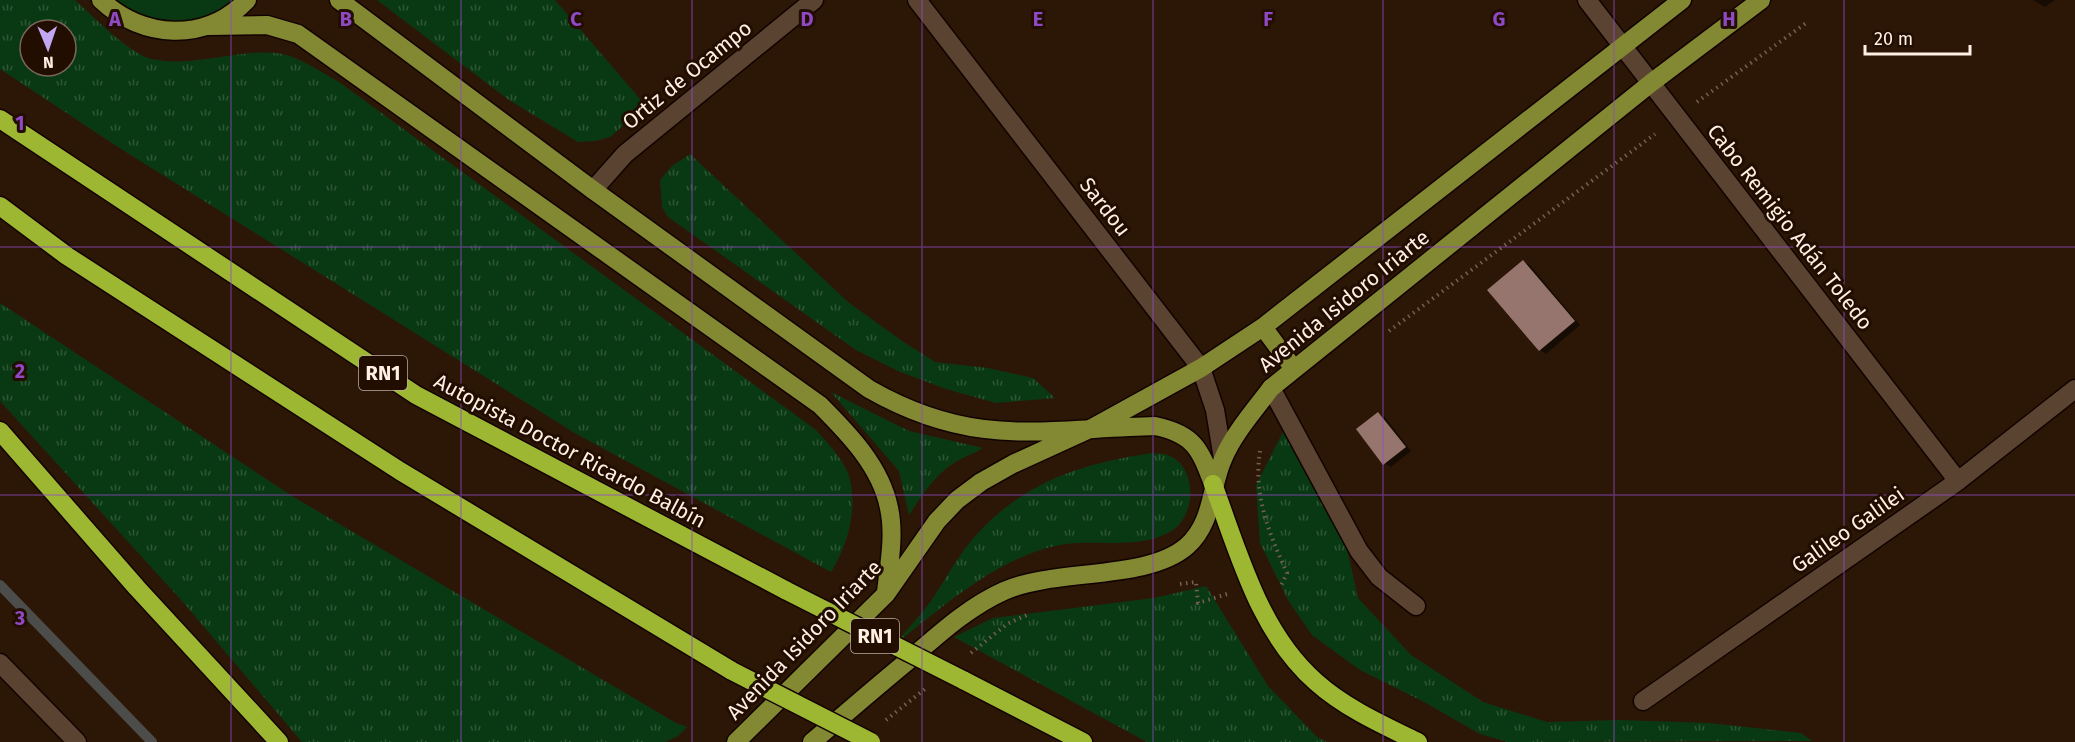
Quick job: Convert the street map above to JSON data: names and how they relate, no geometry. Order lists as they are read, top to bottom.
{
  "streets": {
    "highway": ["RN1", "Autopista Doctor Ricardo Balbín"],
    "main road": ["Avenida Isidoro Iriarte"],
    "street": [
      "Ortiz de Ocampo",
      "Sardou",
      "Cabo Remigio Adán Toledo",
      "Galileo Galilei"
    ]
  },
  "crossings": [
    ["Sardou", "Avenida Isidoro Iriarte"],
    ["Cabo Remigio Adán Toledo", "Avenida Isidoro Iriarte"],
    ["Cabo Remigio Adán Toledo", "Galileo Galilei"]
  ],
  "scale_bar": "20 m",
  "north": "bottom",
  "grid": {
    "columns": [
      "A",
      "B",
      "C",
      "D",
      "E",
      "F",
      "G",
      "H"
    ],
    "rows": ["1", "2", "3"]
  }
}
